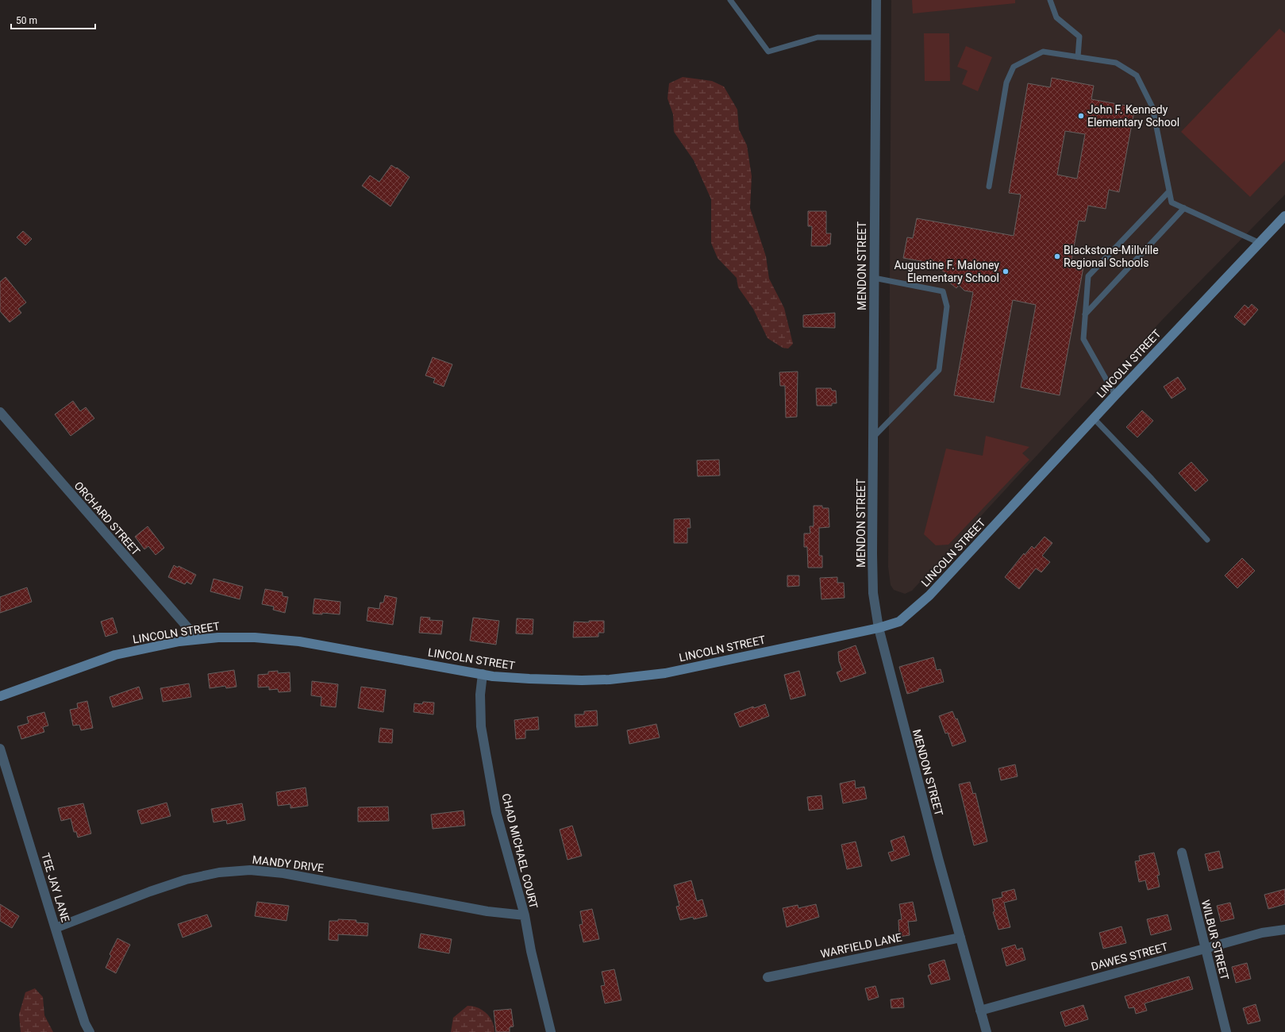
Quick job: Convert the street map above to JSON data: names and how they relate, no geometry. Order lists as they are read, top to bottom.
{
  "streets": {
    "main road": ["LINCOLN STREET"],
    "street": [
      "MENDON STREET",
      "ORCHARD STREET",
      "CHAD MICHAEL COURT",
      "MANDY DRIVE",
      "TEE JAY LANE",
      "WILBUR STREET",
      "WARFIELD LANE",
      "DAWES STREET"
    ]
  },
  "crossings": [
    ["MENDON STREET", "LINCOLN STREET"],
    ["MENDON STREET", "WARFIELD LANE"],
    ["MENDON STREET", "DAWES STREET"],
    ["LINCOLN STREET", "ORCHARD STREET"],
    ["LINCOLN STREET", "CHAD MICHAEL COURT"],
    ["CHAD MICHAEL COURT", "MANDY DRIVE"],
    ["MANDY DRIVE", "TEE JAY LANE"],
    ["WILBUR STREET", "DAWES STREET"]
  ],
  "places": ["John F. Kennedy Elementary School", "Blackstone-Millville Regional Schools", "Augustine F. Maloney Elementary School"],
  "scale_bar": "50 m"
}
